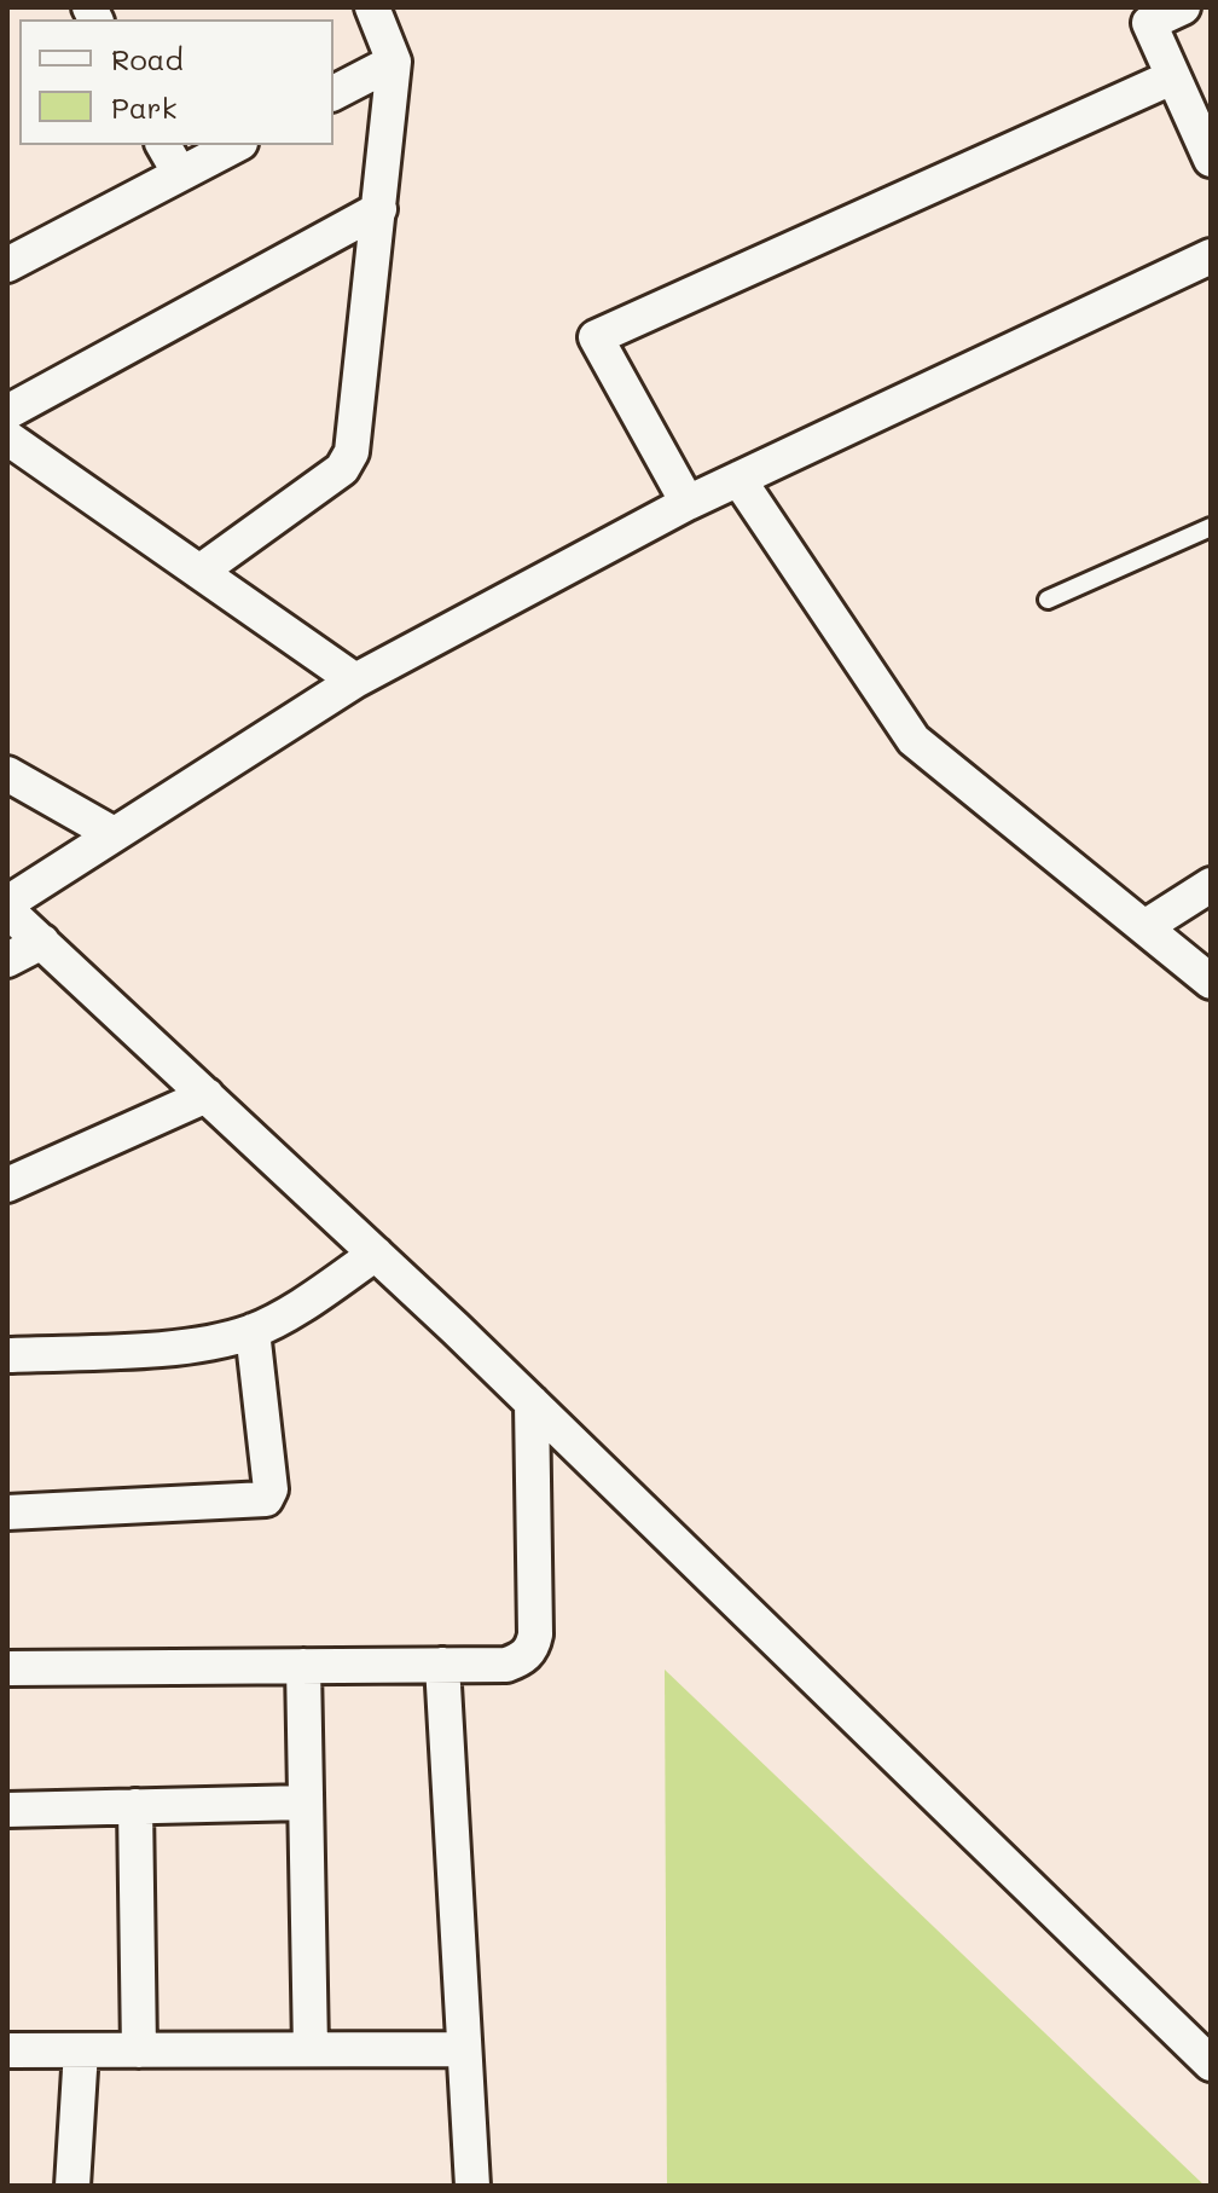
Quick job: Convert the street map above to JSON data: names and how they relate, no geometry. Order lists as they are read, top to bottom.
{
  "legend": ["Road", "Park"]
}
